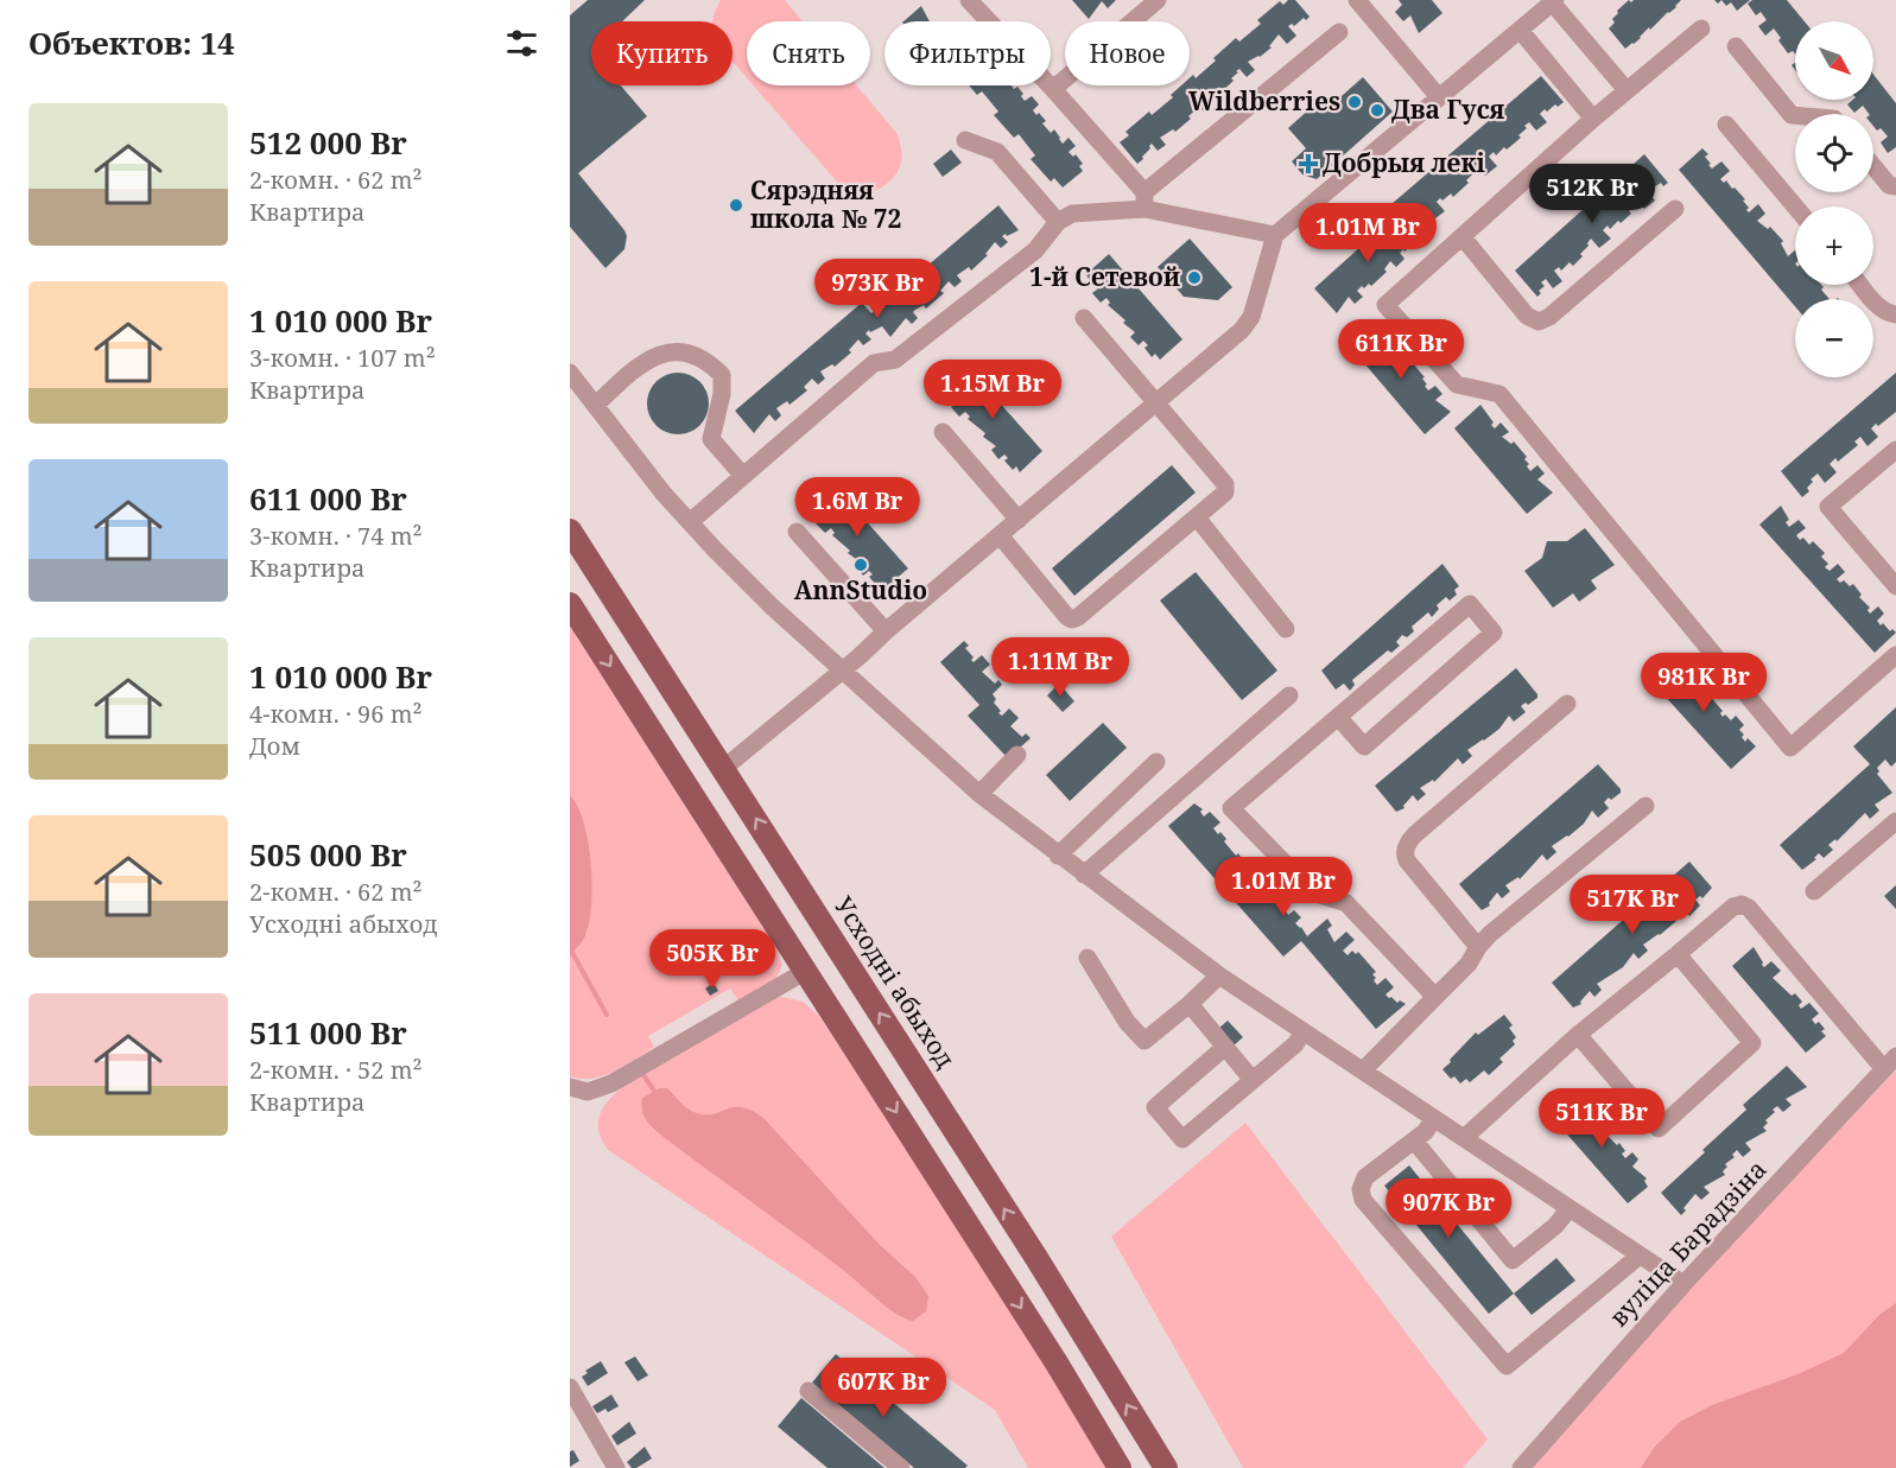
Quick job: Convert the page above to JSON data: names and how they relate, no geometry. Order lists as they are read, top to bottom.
{
  "streets": {
    "main road": ["Усходні абыход"],
    "street": ["вуліца Барадзіна"]
  },
  "places": {
    "other": [
      "Wildberries",
      "Два Гуся",
      "Сярэдняя школа № 72",
      "1-й Сетевой",
      "AnnStudio"
    ],
    "health": ["Добрыя лекі"]
  },
  "north": "bottom right",
  "page": {
    "heading": "Объектов: 14",
    "map_buttons": ["+", "−"],
    "chip": [
      "Купить",
      "Снять",
      "Фильтры",
      "Новое"
    ],
    "list": [
      {
        "name": "512 000 Br",
        "note": "2-комн. · 62 m² · Квартира"
      },
      {
        "name": "1 010 000 Br",
        "note": "3-комн. · 107 m² · Квартира"
      },
      {
        "name": "611 000 Br",
        "note": "3-комн. · 74 m² · Квартира"
      },
      {
        "name": "1 010 000 Br",
        "note": "4-комн. · 96 m² · Дом"
      },
      {
        "name": "505 000 Br",
        "note": "2-комн. · 62 m² · Усходні абыход"
      },
      {
        "name": "511 000 Br",
        "note": "2-комн. · 52 m² · Квартира"
      }
    ],
    "price": [
      "512K Br",
      "1.01M Br",
      "973K Br",
      "611K Br",
      "1.15M Br",
      "1.6M Br",
      "1.11M Br",
      "981K Br",
      "1.01M Br",
      "517K Br",
      "505K Br",
      "511K Br",
      "907K Br",
      "607K Br"
    ]
  }
}
